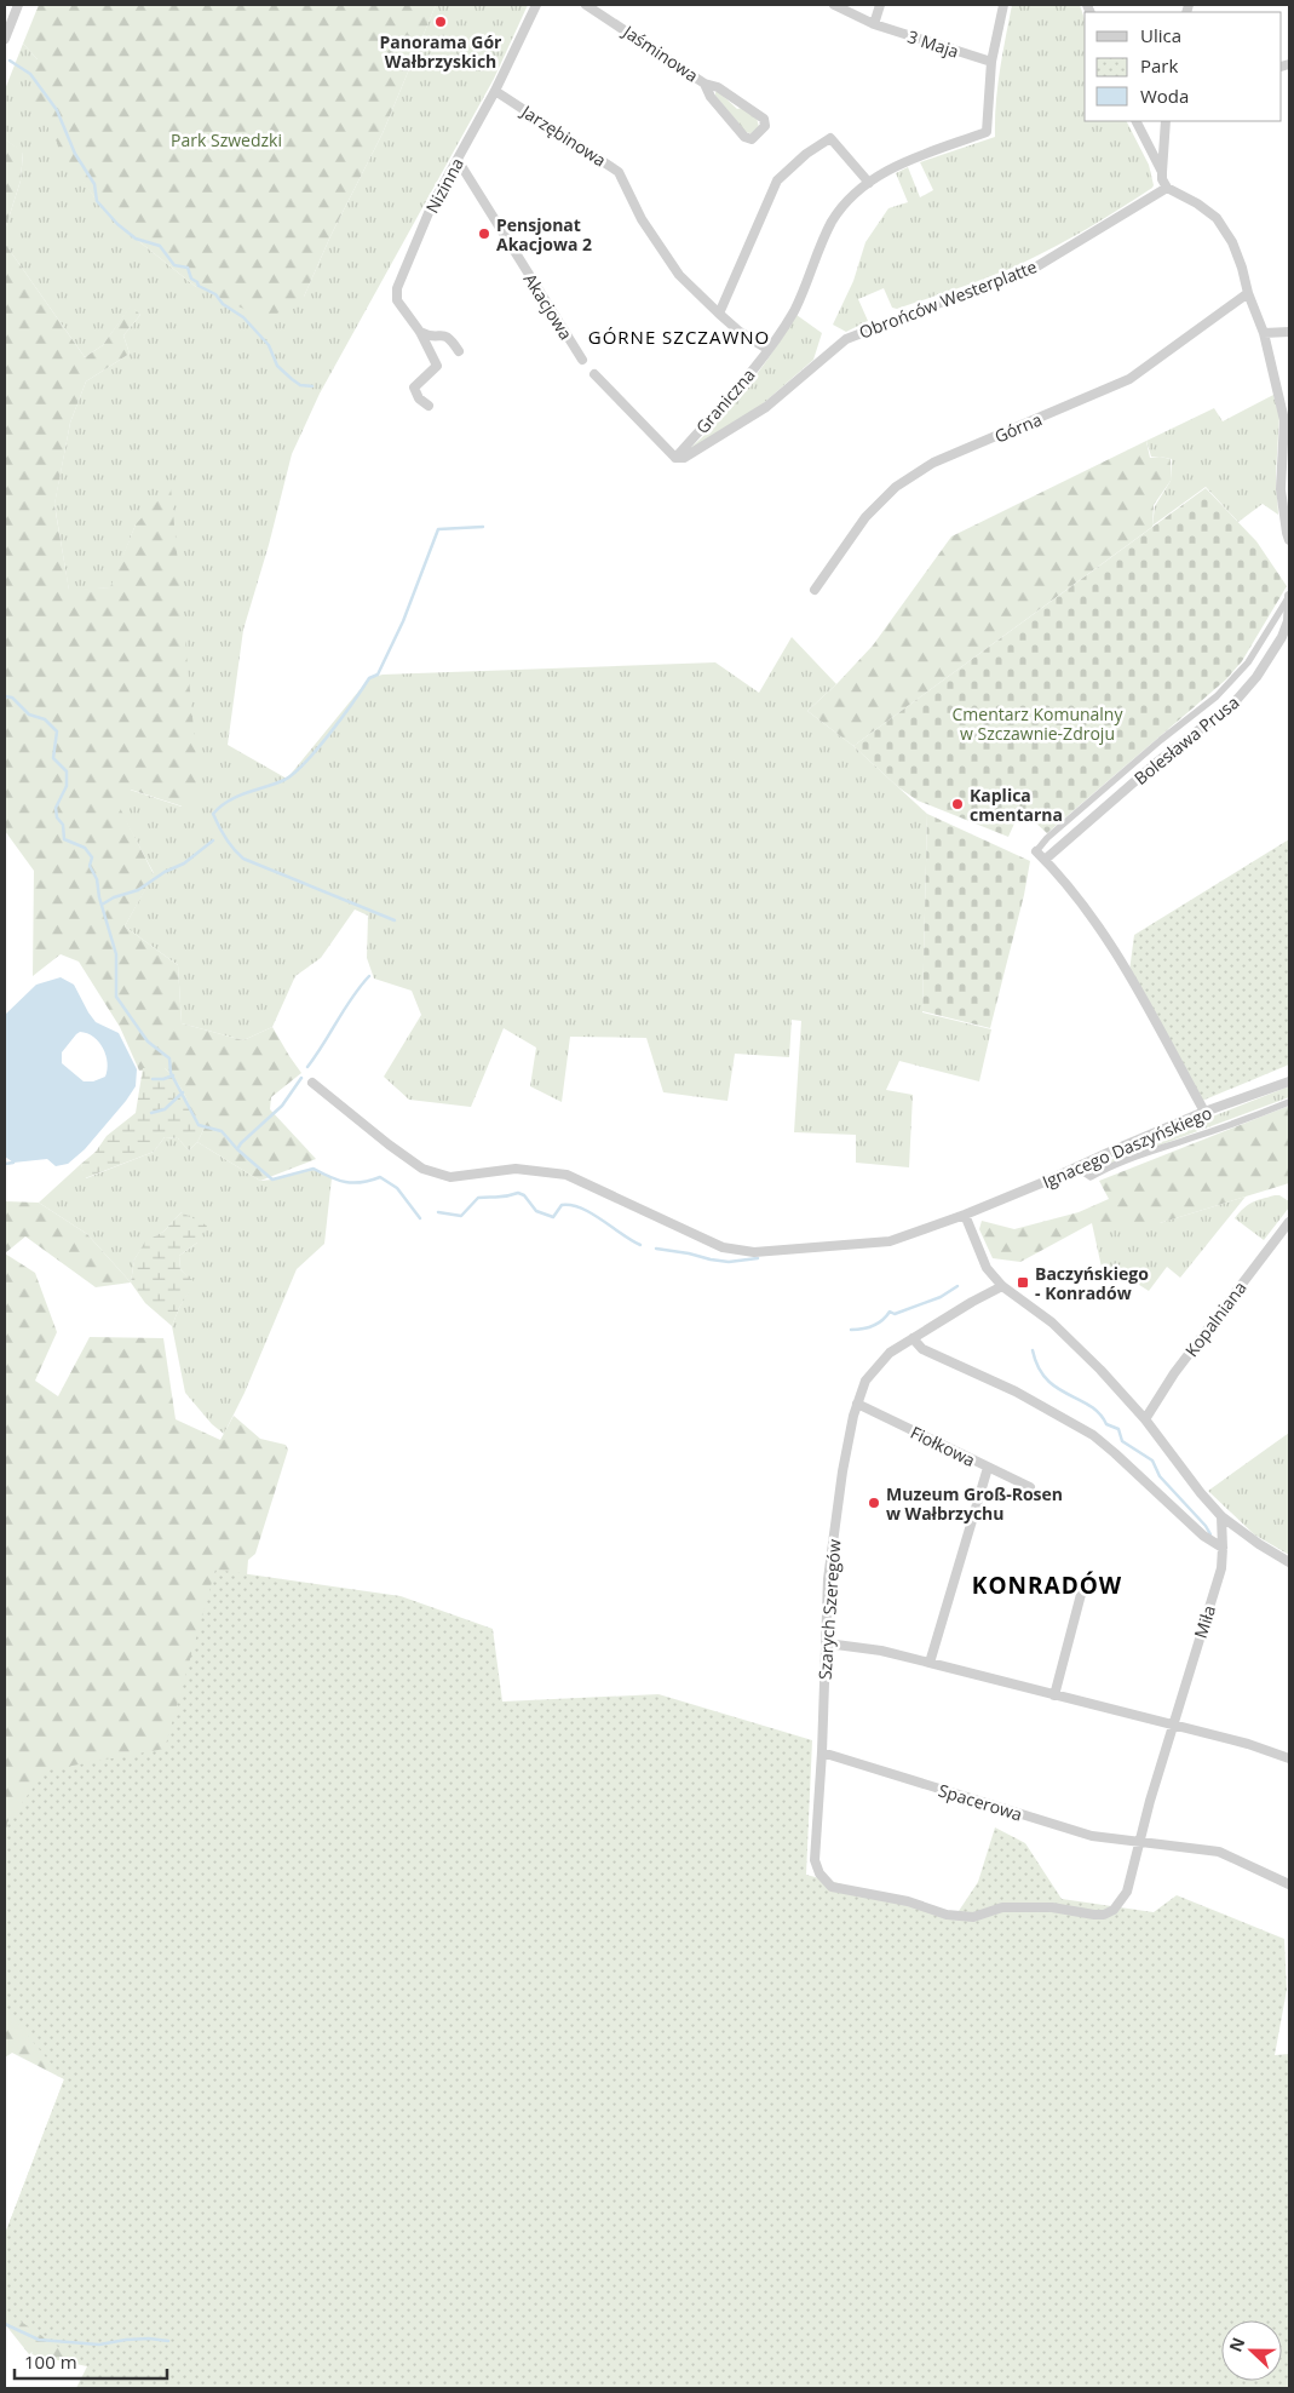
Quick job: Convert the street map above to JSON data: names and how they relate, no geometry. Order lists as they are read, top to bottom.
{
  "streets": {
    "street": [
      "3 Maja",
      "Jaśminowa",
      "Jarzębinowa",
      "Nizinna",
      "Obrońców Westerplatte",
      "Akacjowa",
      "Graniczna",
      "Górna",
      "Bolesława Prusa",
      "Ignacego Daszyńskiego",
      "Kopalniana",
      "Fiołkowa",
      "Szarych Szeregów",
      "Miła",
      "Spacerowa"
    ]
  },
  "crossings": [
    ["3 Maja", "Graniczna"],
    ["Jarzębinowa", "Nizinna"],
    ["Jarzębinowa", "Graniczna"],
    ["Nizinna", "Akacjowa"],
    ["Obrońców Westerplatte", "Graniczna"],
    ["Fiołkowa", "Szarych Szeregów"],
    ["Szarych Szeregów", "Miła"],
    ["Szarych Szeregów", "Spacerowa"],
    ["Miła", "Spacerowa"]
  ],
  "districts": ["GÓRNE SZCZAWNO", "KONRADÓW"],
  "parks": ["Park Szwedzki", "Cmentarz Komunalny w Szczawnie-Zdroju"],
  "places": {
    "other": [
      "Panorama Gór Wałbrzyskich",
      "Pensjonat Akacjowa 2",
      "Kaplica cmentarna",
      "Muzeum Groß-Rosen w Wałbrzychu"
    ],
    "transit": ["Baczyńskiego - Konradów"]
  },
  "legend": ["Ulica", "Park", "Woda"],
  "scale_bar": "100 m",
  "north": "left"
}
